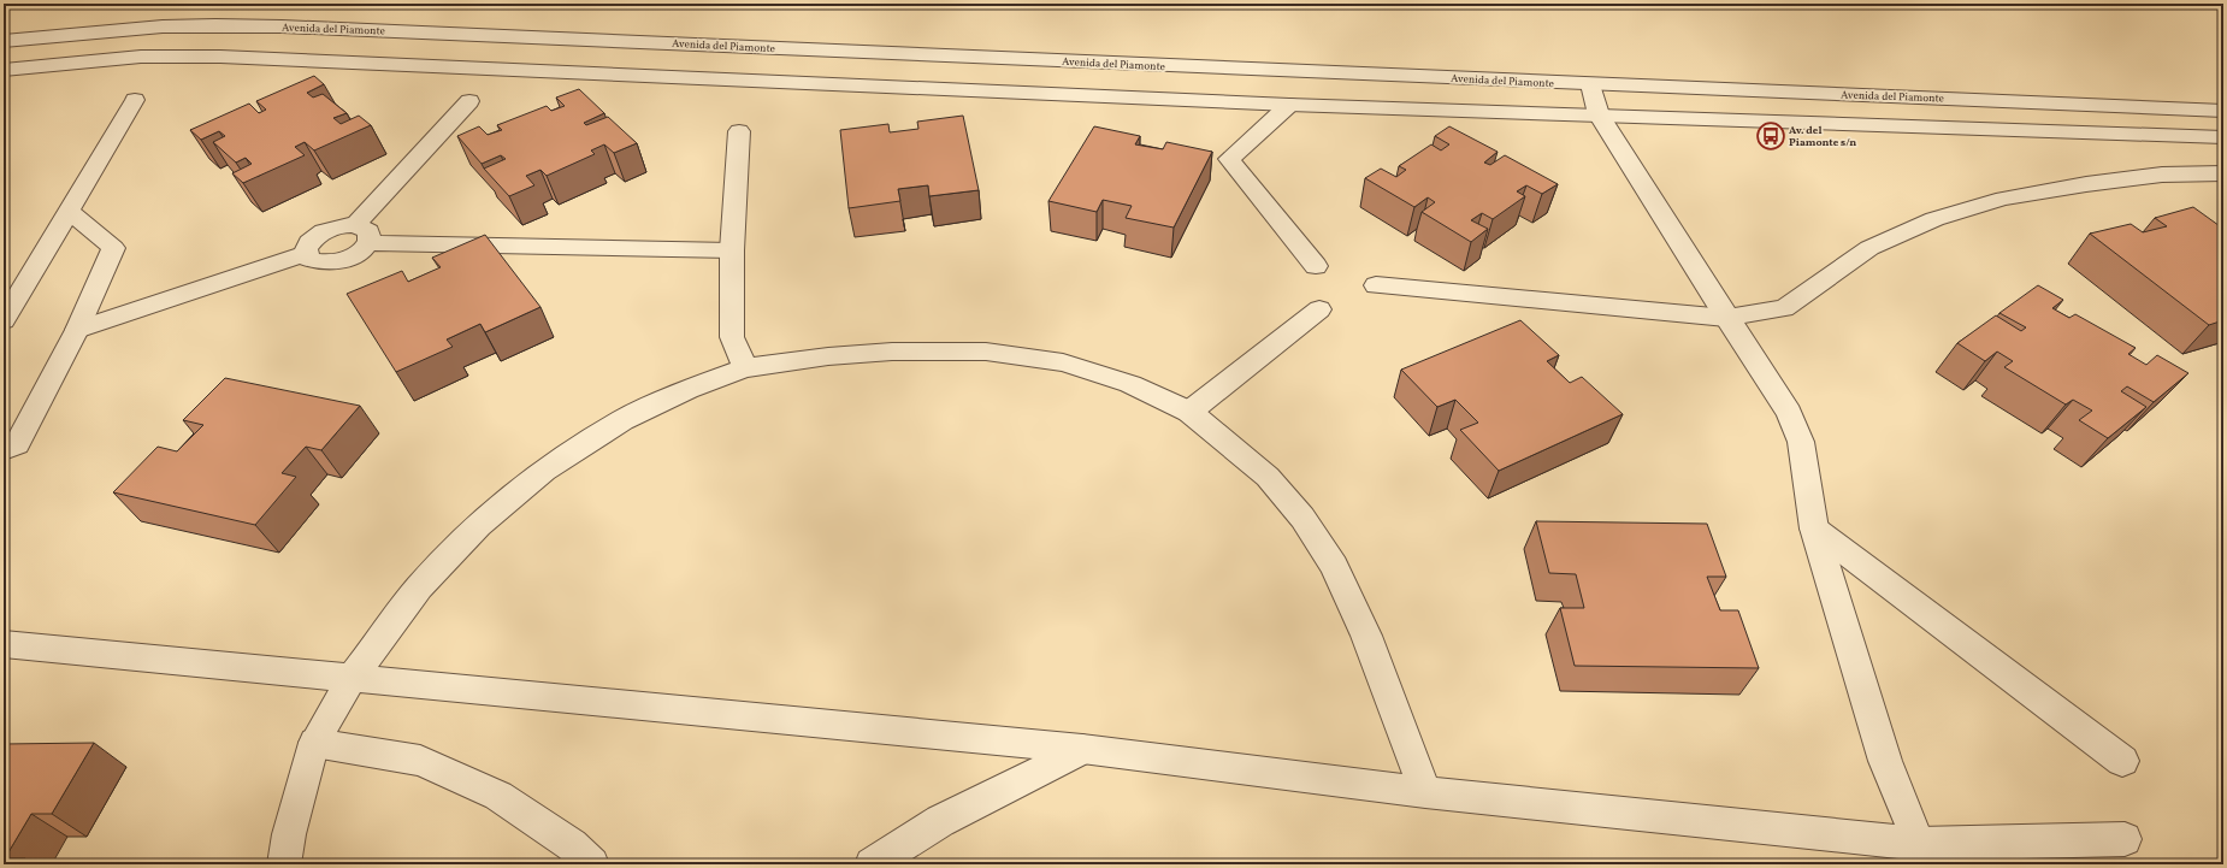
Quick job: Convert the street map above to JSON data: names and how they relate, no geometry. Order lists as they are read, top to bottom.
{
  "streets": {
    "street": ["Avenida del Piamonte"]
  },
  "places": {
    "bus stop": ["Av. del Piamonte s/n"]
  }
}
